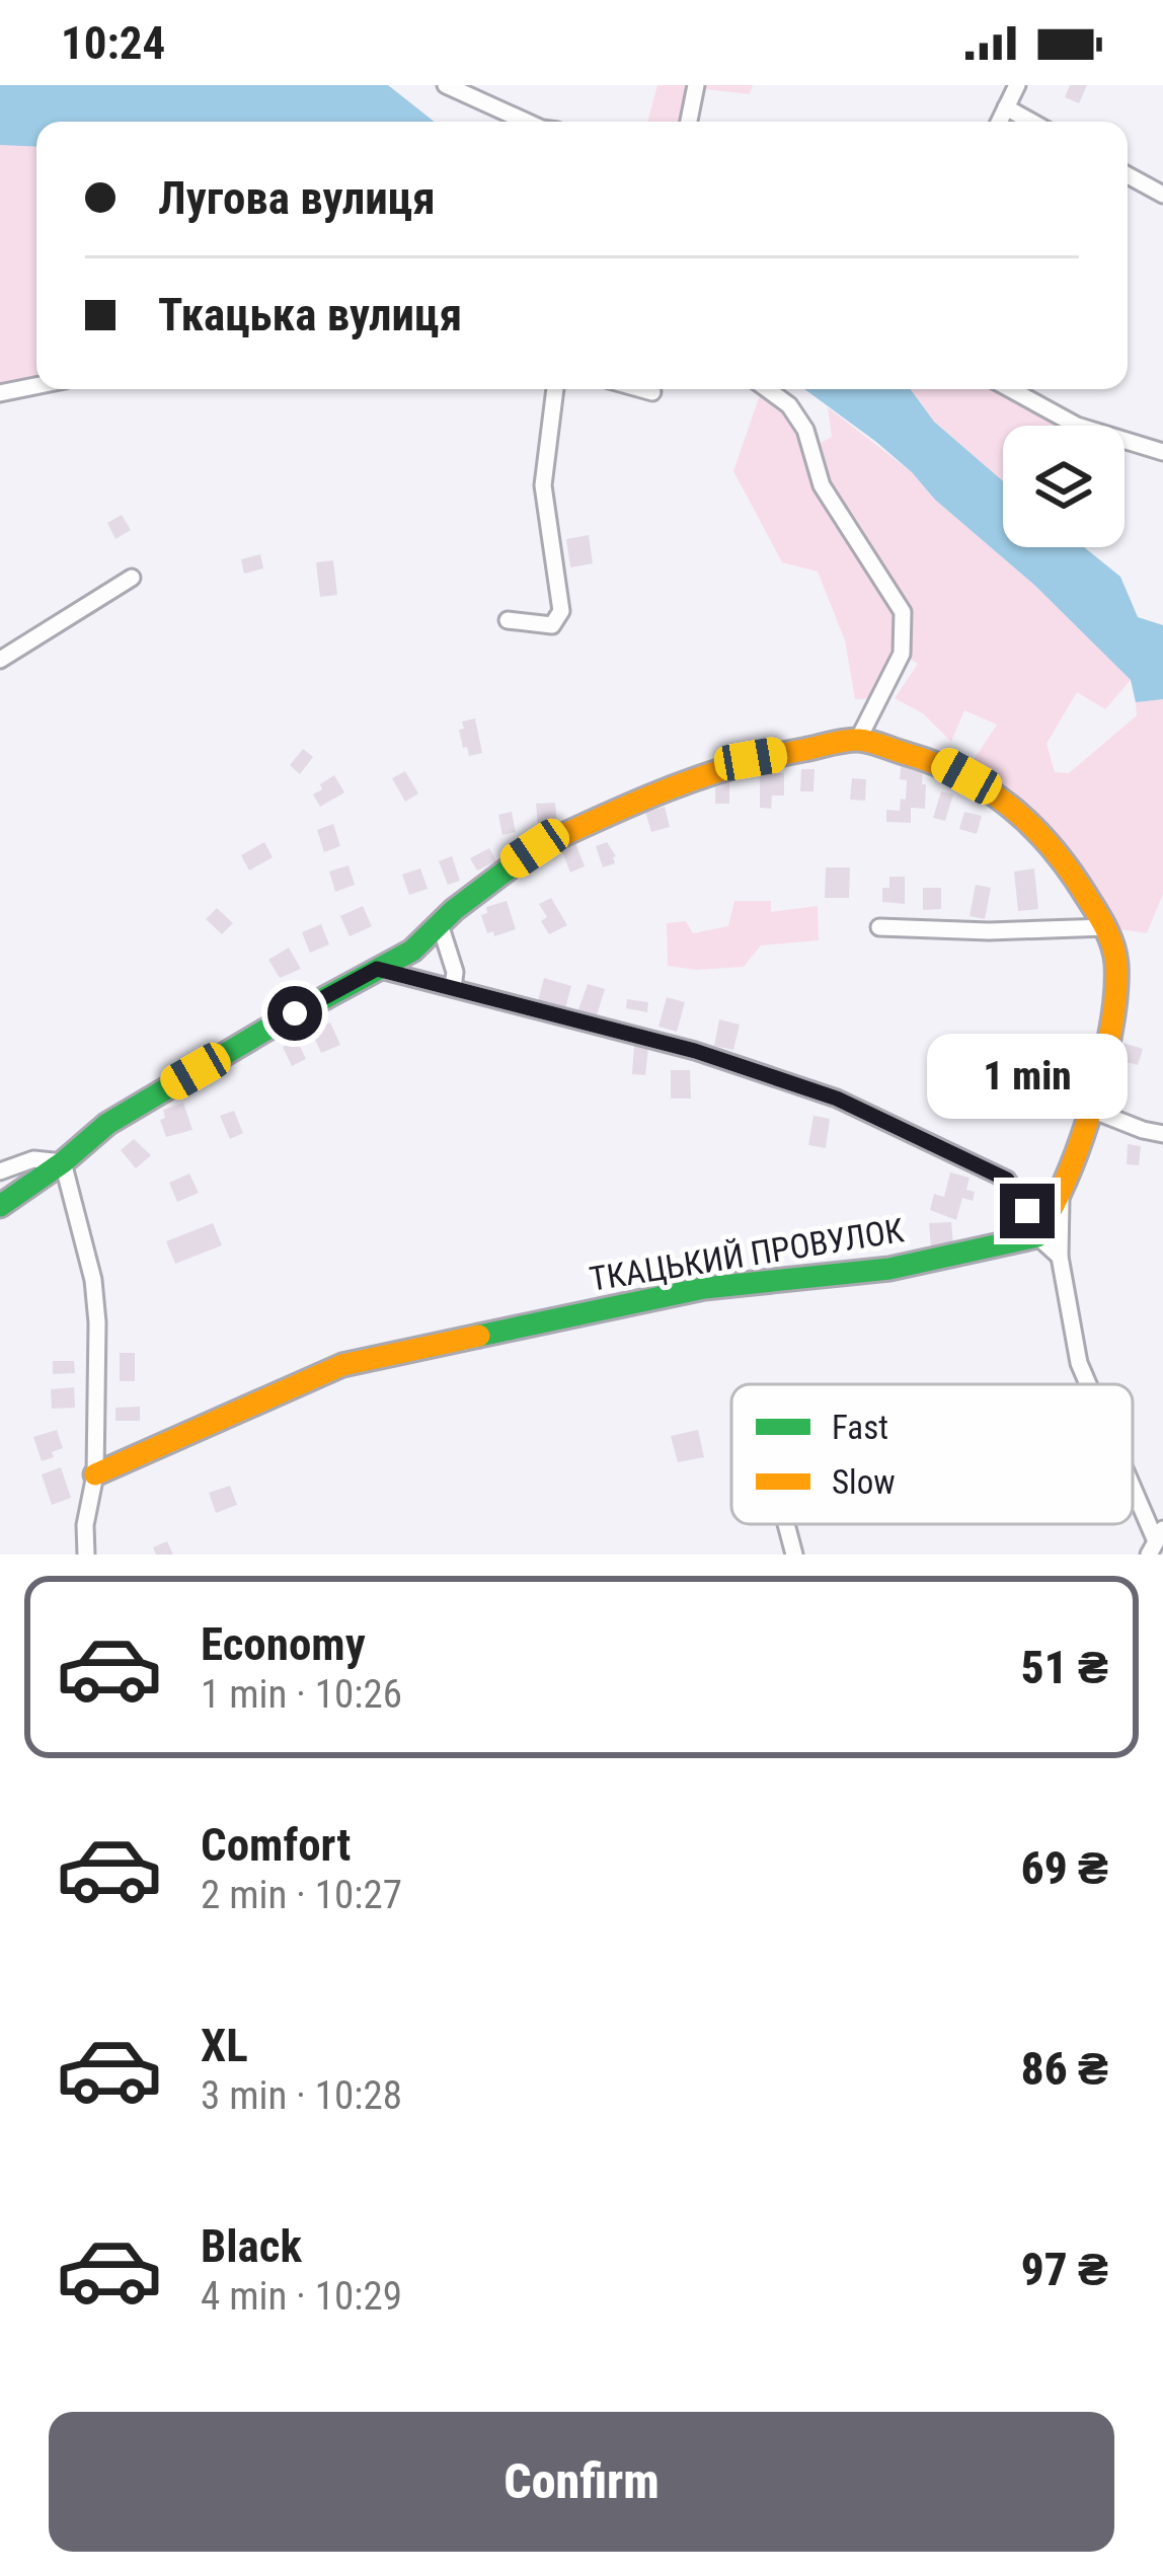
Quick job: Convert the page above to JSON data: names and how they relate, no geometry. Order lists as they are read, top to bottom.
{
  "streets": {
    "street": ["ТКАЦЬКИЙ ПРОВУЛОК"]
  },
  "legend": ["Fast", "Slow"],
  "page": {
    "status": "10:24",
    "banner": ["Лугова вулиця", "Ткацька вулиця"],
    "bubble": "1 min",
    "list": [
      {
        "name": "Economy",
        "note": "1 min · 10:26",
        "value": "51 ₴"
      },
      {
        "name": "Comfort",
        "note": "2 min · 10:27",
        "value": "69 ₴"
      },
      {
        "name": "XL",
        "note": "3 min · 10:28",
        "value": "86 ₴"
      },
      {
        "name": "Black",
        "note": "4 min · 10:29",
        "value": "97 ₴"
      }
    ],
    "buttons": "Confirm"
  }
}
